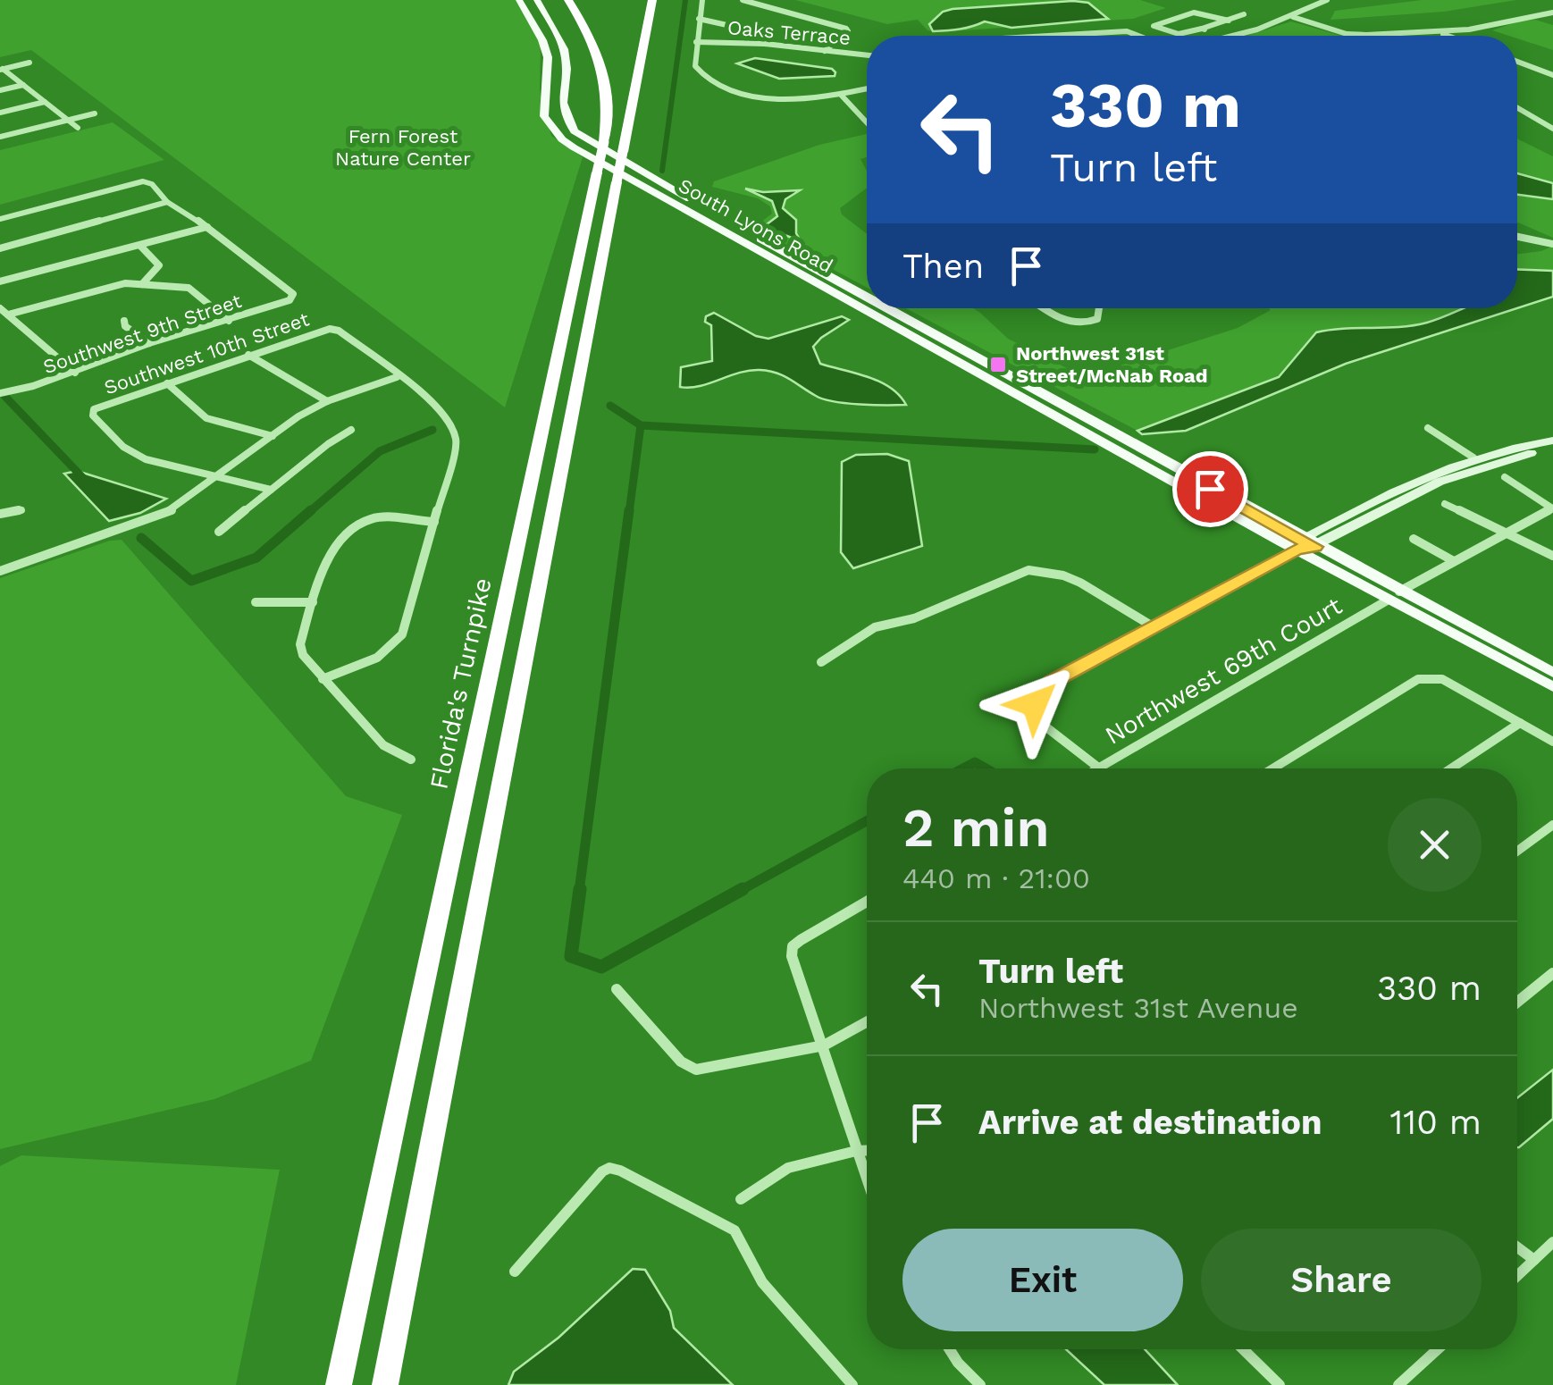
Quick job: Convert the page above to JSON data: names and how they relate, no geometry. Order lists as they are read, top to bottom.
{
  "streets": {
    "highway": ["Florida's Turnpike"],
    "main road": ["South Lyons Road"],
    "street": [
      "Oaks Terrace",
      "Southwest 9th Street",
      "Southwest 10th Street",
      "Northwest 69th Court"
    ]
  },
  "parks": ["Fern Forest Nature Center"],
  "places": {
    "transit": ["Northwest 31st Street/McNab Road"]
  },
  "page": {
    "turn": ["330 m", "Turn left"],
    "then": "Then",
    "heading": ["2 min", "440 m · 21:00"],
    "list": [
      {
        "name": "Turn left",
        "note": "Northwest 31st Avenue",
        "value": "330 m"
      },
      {
        "name": "Arrive at destination",
        "value": "110 m"
      }
    ],
    "buttons": ["Exit", "Share"]
  }
}
